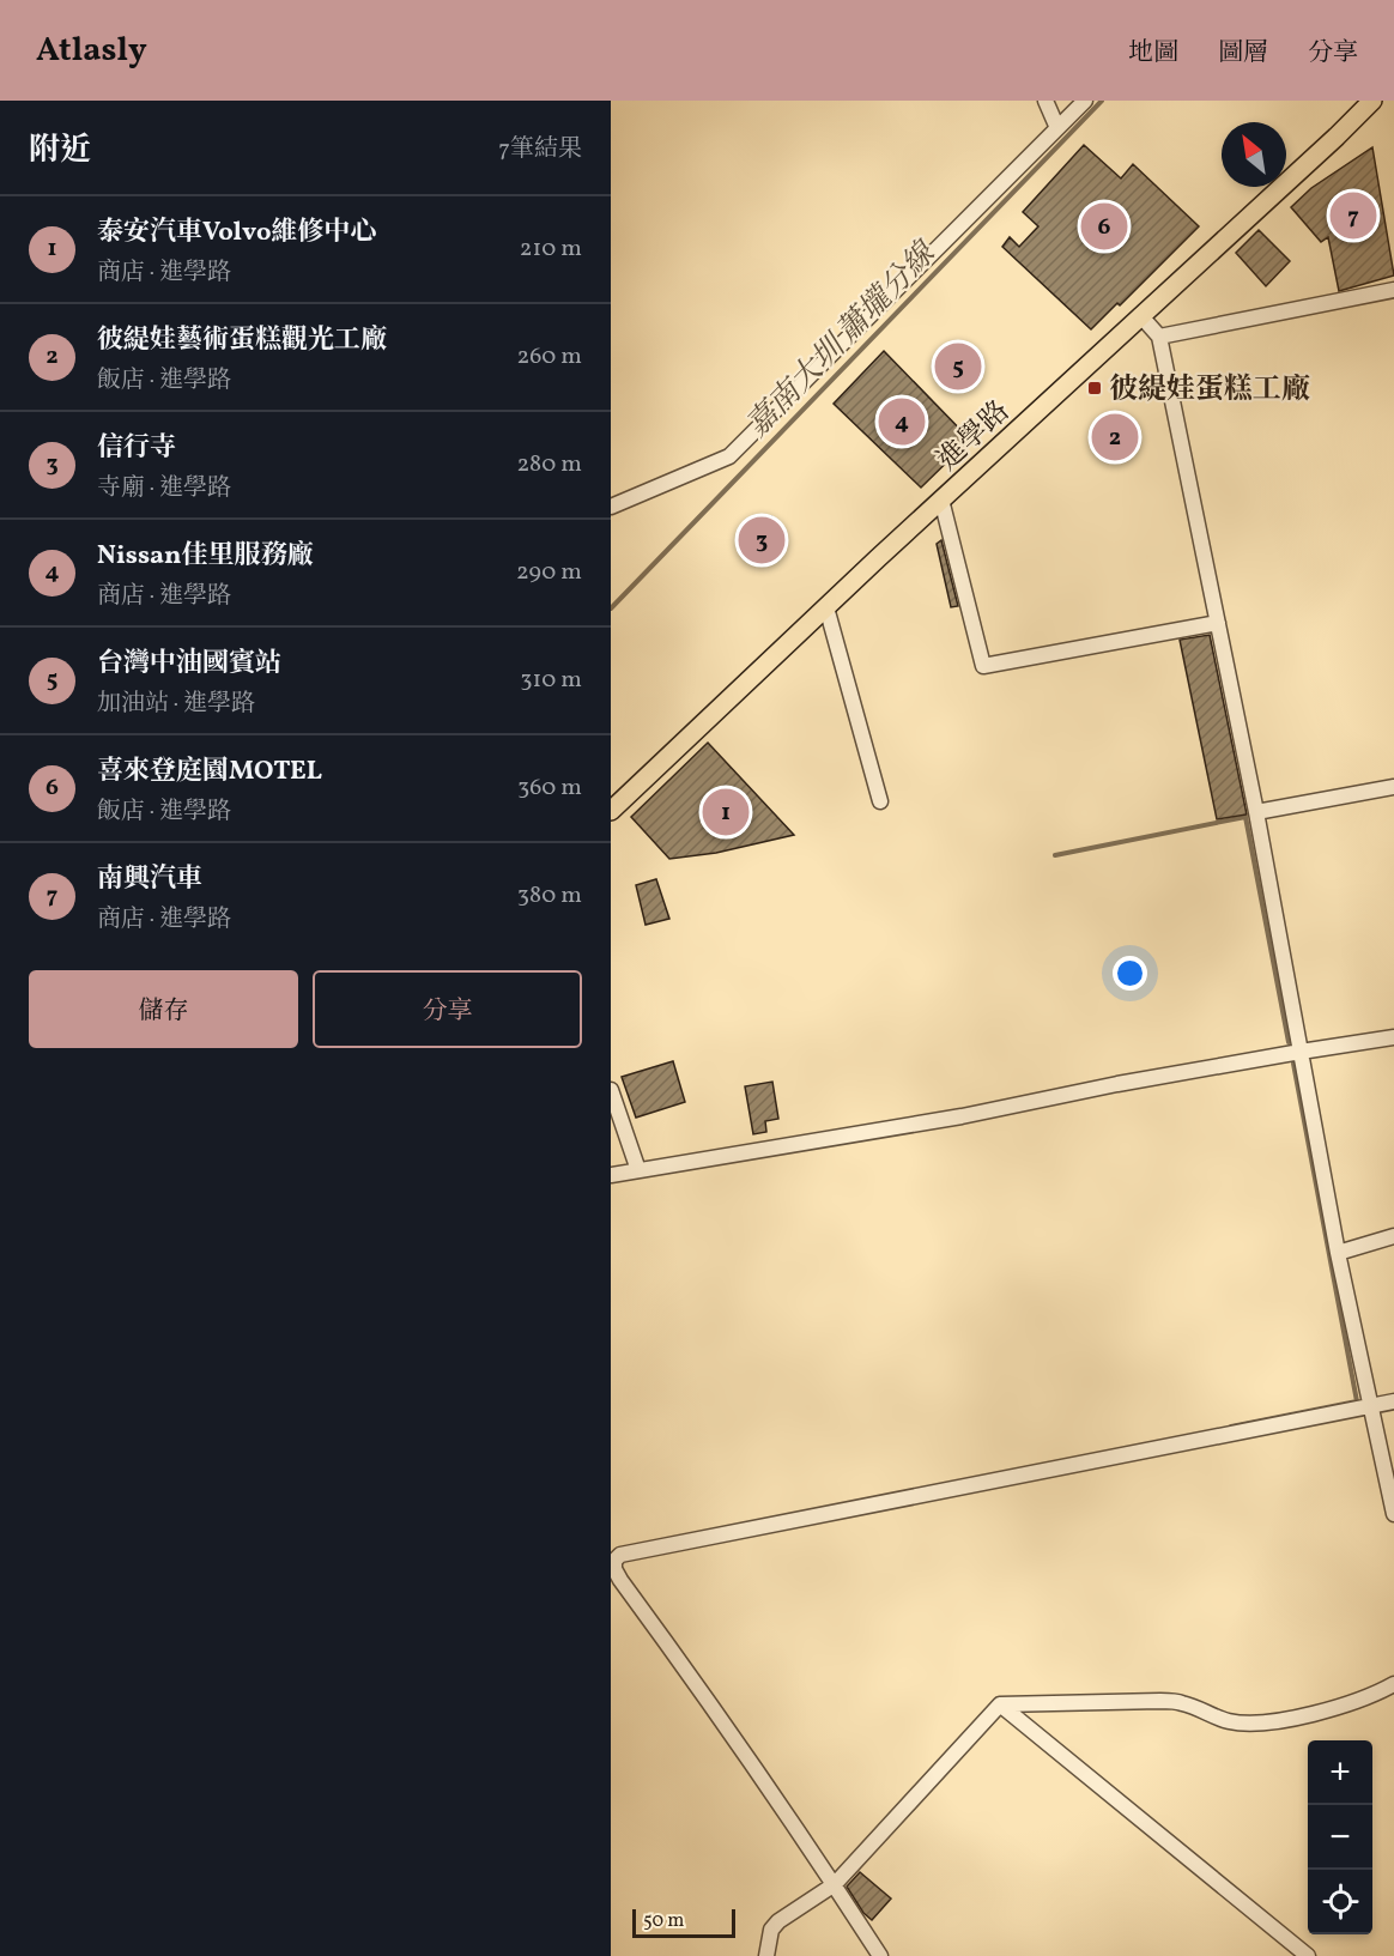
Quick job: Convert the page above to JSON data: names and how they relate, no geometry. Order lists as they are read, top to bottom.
{
  "streets": {
    "main road": ["進學路"]
  },
  "water": ["嘉南大圳 蕭壠分線"],
  "places": {
    "transit": ["彼緹娃蛋糕工廠"]
  },
  "scale_bar": "50 m",
  "north": "top left",
  "page": {
    "header": "Atlasly",
    "nav": ["地圖", "圖層", "分享"],
    "heading": ["附近", "7筆結果"],
    "pins": [
      "7",
      "6",
      "5",
      "4",
      "2",
      "3",
      "1"
    ],
    "list": [
      {
        "mark": "1",
        "name": "泰安汽車Volvo維修中心",
        "note": "商店 · 進學路",
        "value": "210 m"
      },
      {
        "mark": "2",
        "name": "彼緹娃藝術蛋糕觀光工廠",
        "note": "飯店 · 進學路",
        "value": "260 m"
      },
      {
        "mark": "3",
        "name": "信行寺",
        "note": "寺廟 · 進學路",
        "value": "280 m"
      },
      {
        "mark": "4",
        "name": "Nissan佳里服務廠",
        "note": "商店 · 進學路",
        "value": "290 m"
      },
      {
        "mark": "5",
        "name": "台灣中油國賓站",
        "note": "加油站 · 進學路",
        "value": "310 m"
      },
      {
        "mark": "6",
        "name": "喜來登庭園MOTEL",
        "note": "飯店 · 進學路",
        "value": "360 m"
      },
      {
        "mark": "7",
        "name": "南興汽車",
        "note": "商店 · 進學路",
        "value": "380 m"
      }
    ],
    "buttons": ["儲存", "分享"],
    "map_buttons": ["+", "−"],
    "scale": "50 m"
  }
}
